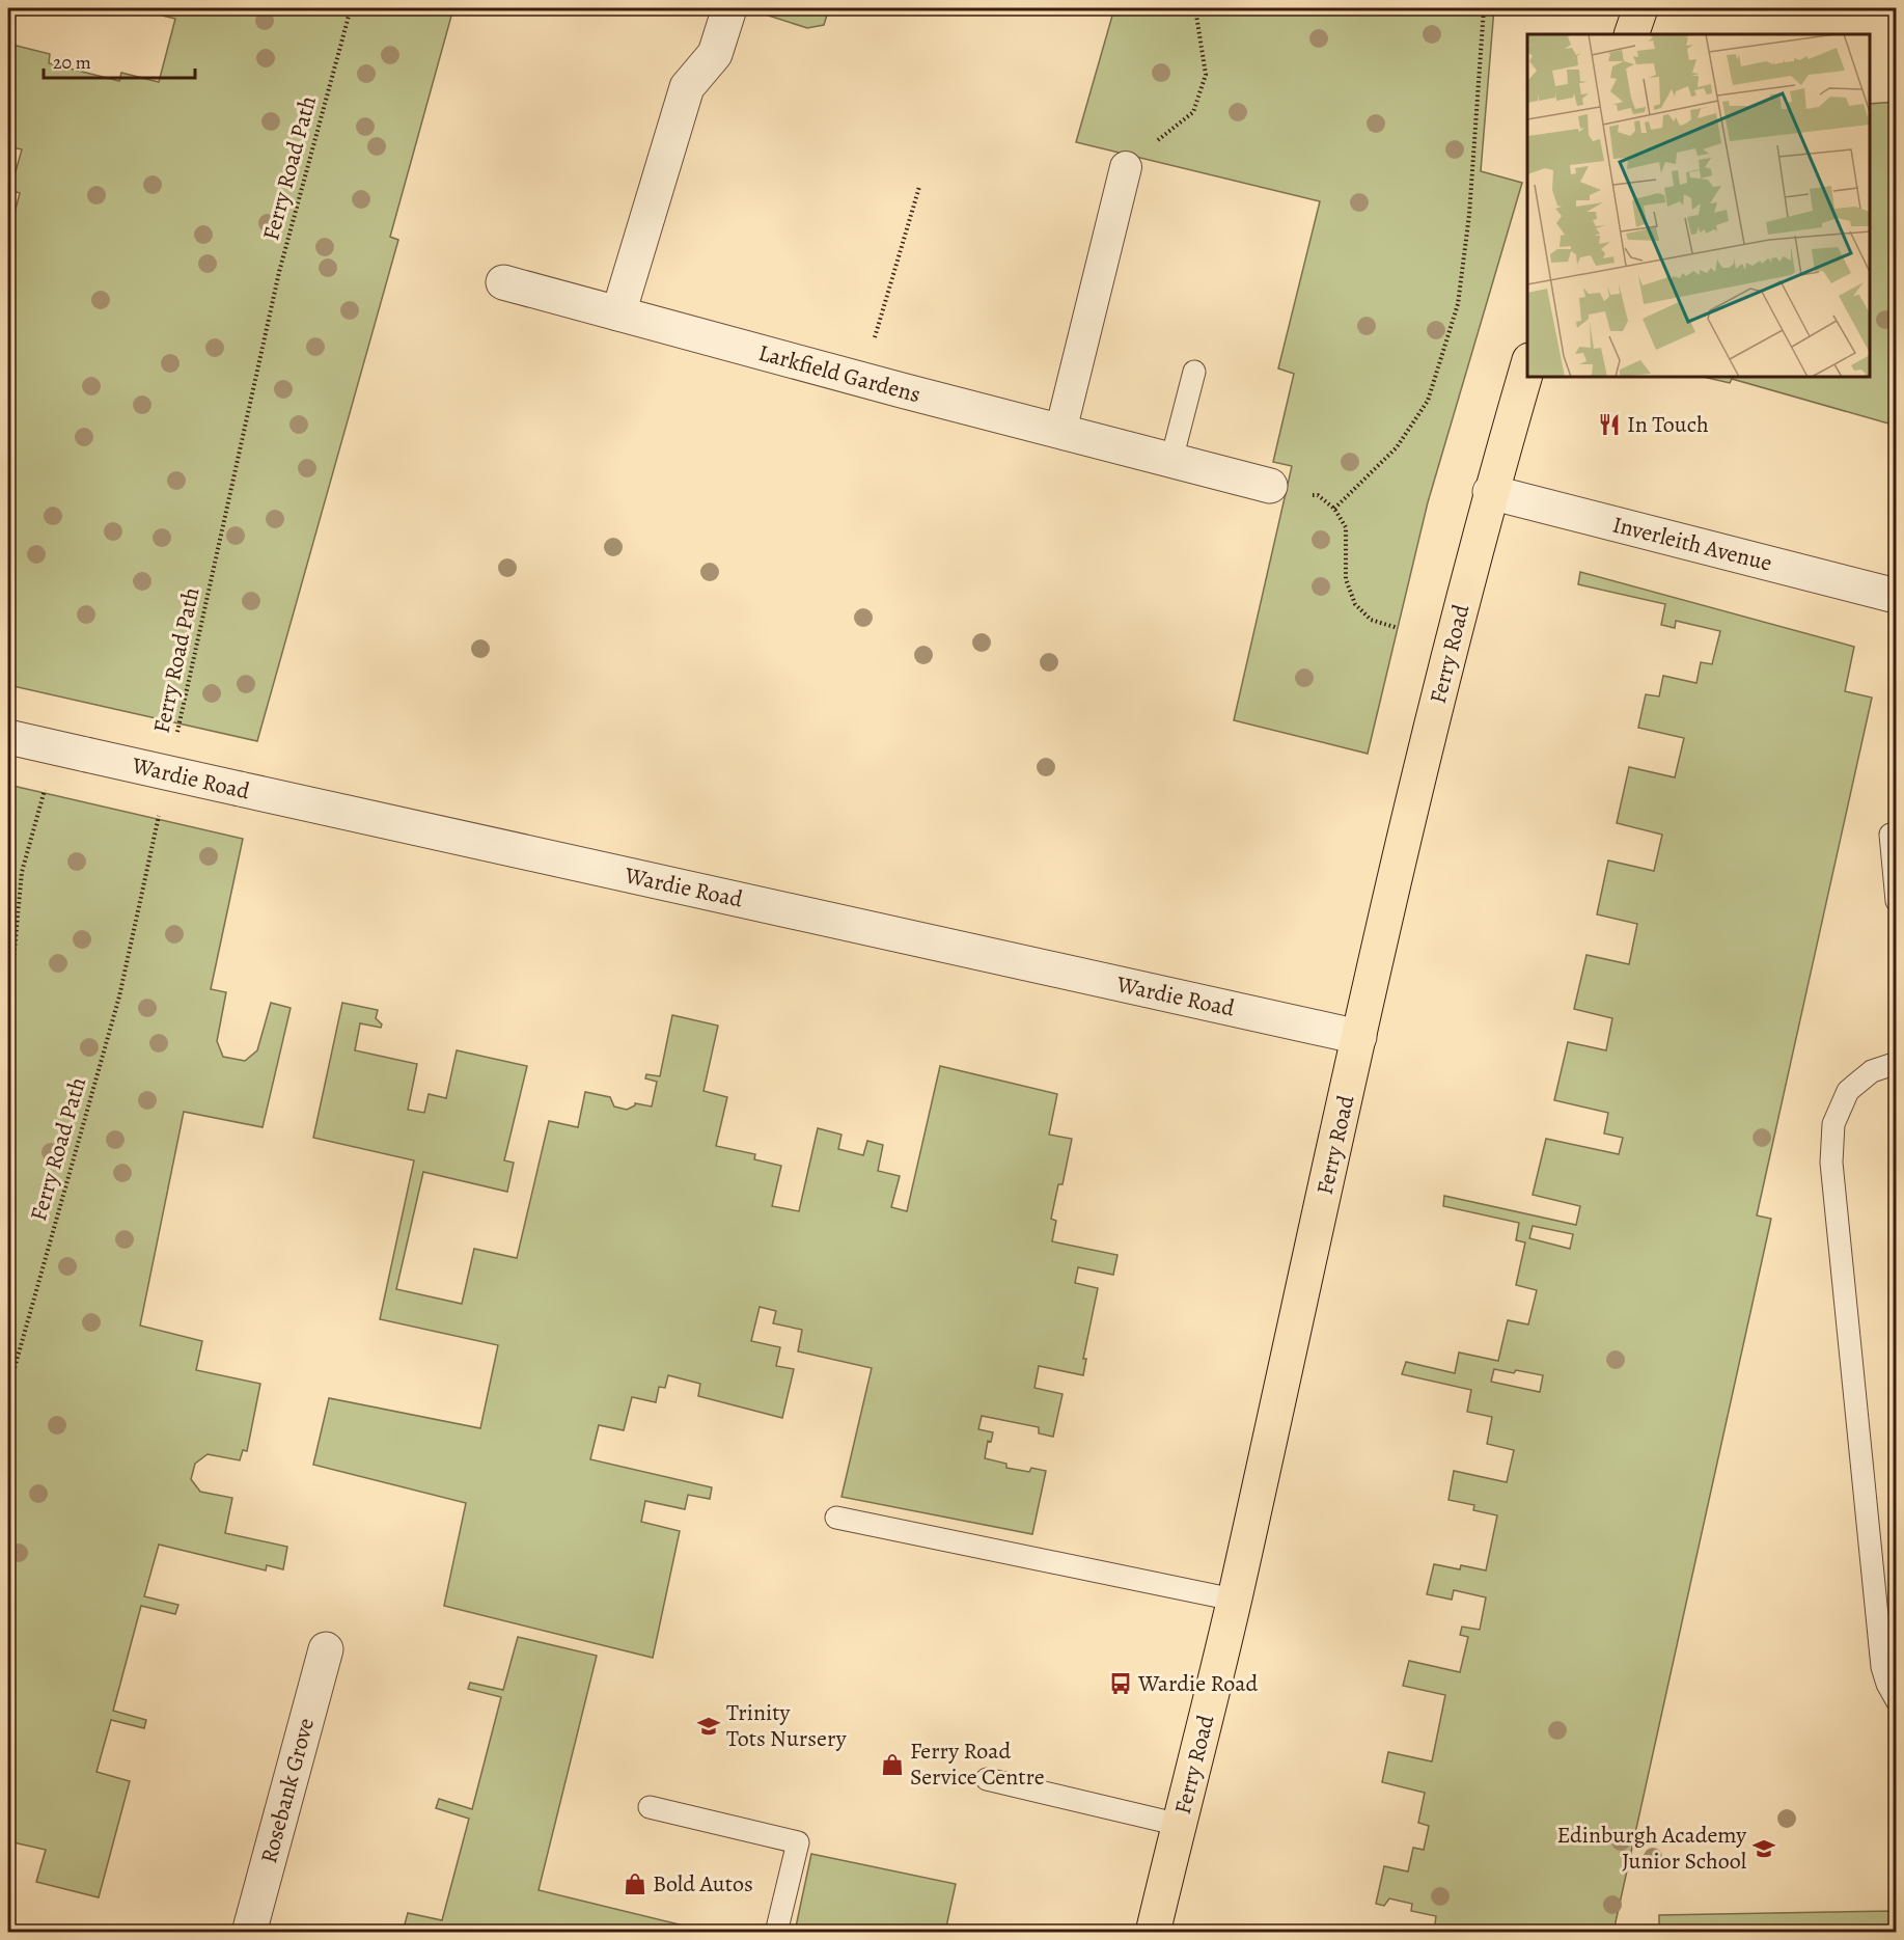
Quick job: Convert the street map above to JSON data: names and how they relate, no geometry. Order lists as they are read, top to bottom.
{
  "streets": {
    "main road": ["Ferry Road"],
    "street": [
      "Larkfield Gardens",
      "Inverleith Avenue",
      "Wardie Road",
      "Rosebank Grove"
    ],
    "path": ["Ferry Road Path"]
  },
  "crossings": [
    ["Inverleith Avenue", "Ferry Road"],
    ["Ferry Road", "Wardie Road"]
  ],
  "places": {
    "restaurant": ["In Touch"],
    "bus stop": ["Wardie Road"],
    "school or university": ["Trinity Tots Nursery", "Edinburgh Academy Junior School"],
    "shop": ["Ferry Road Service Centre", "Bold Autos"]
  },
  "scale_bar": "20 m"
}
